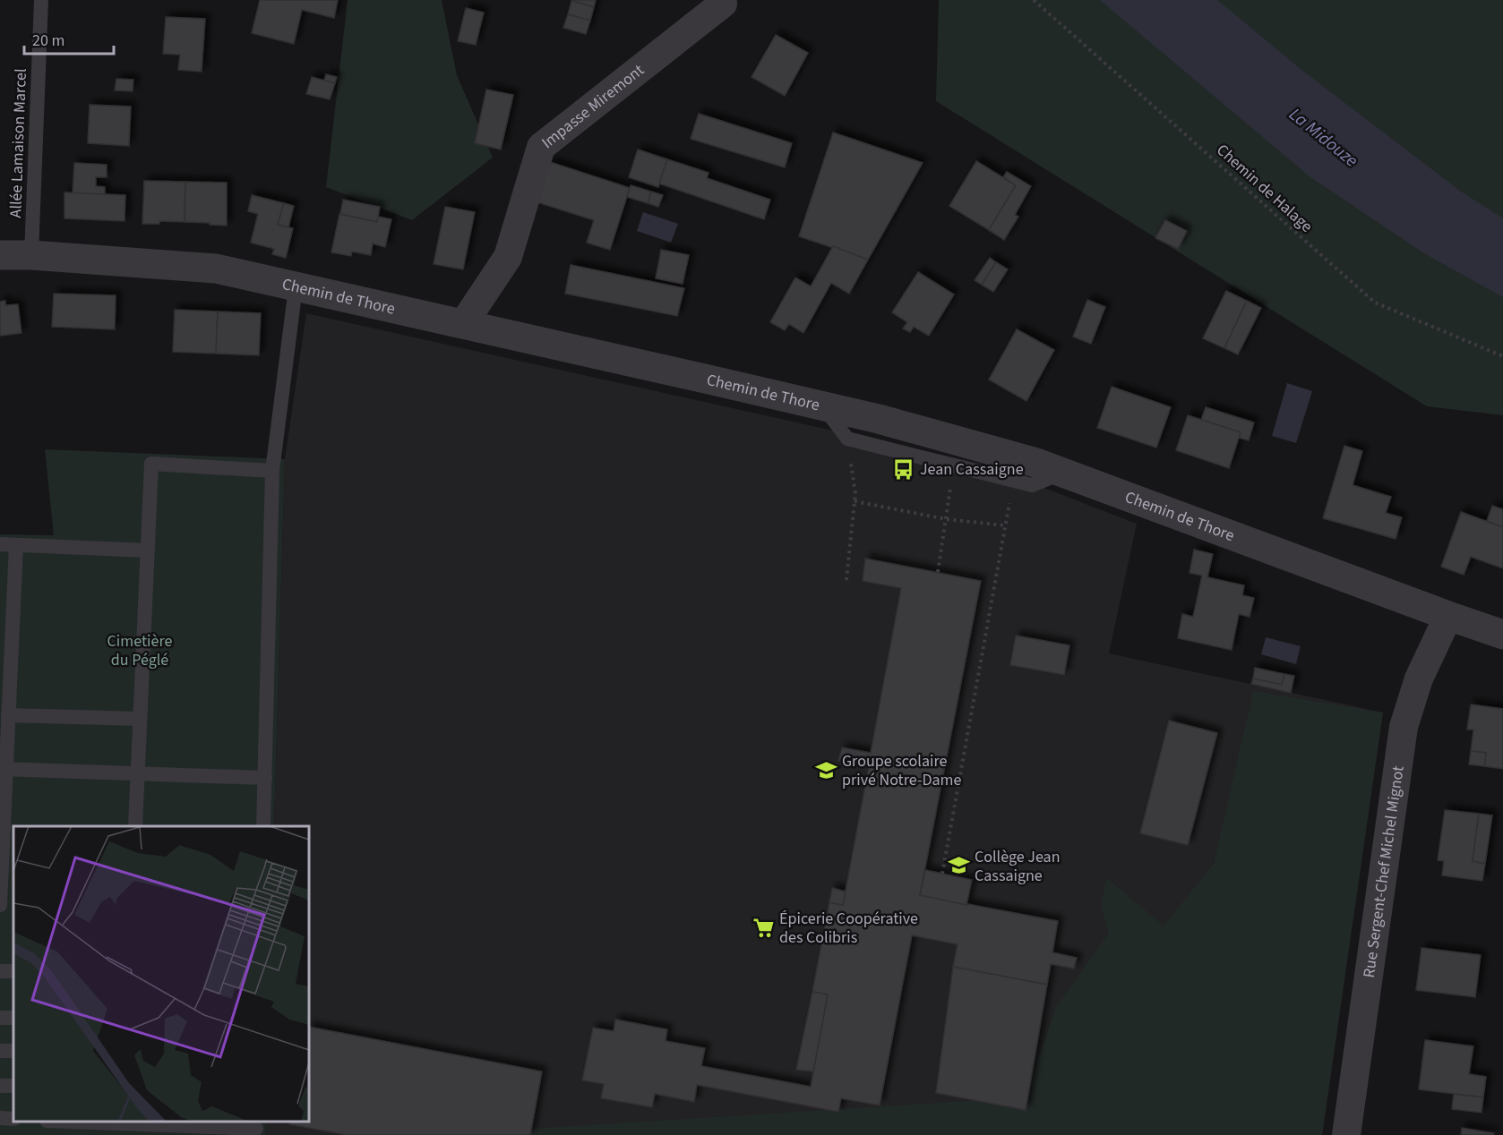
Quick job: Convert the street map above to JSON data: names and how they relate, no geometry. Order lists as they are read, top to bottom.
{
  "streets": {
    "street": ["Impasse Miremont", "Chemin de Thore", "Rue Sergent-Chef Michel Mignot"],
    "lane": ["Allée Lamaison Marcel"],
    "path": ["Chemin de Halage"]
  },
  "crossings": [
    ["Impasse Miremont", "Chemin de Thore"],
    ["Allée Lamaison Marcel", "Chemin de Thore"],
    ["Chemin de Thore", "Rue Sergent-Chef Michel Mignot"]
  ],
  "water": ["La Midouze"],
  "parks": ["Cimetière du Péglé"],
  "places": {
    "bus stop": ["Jean Cassaigne"],
    "school or university": ["Groupe scolaire privé Notre-Dame", "Collège Jean Cassaigne"],
    "supermarket": ["Épicerie Coopérative des Colibris"]
  },
  "scale_bar": "20 m"
}
